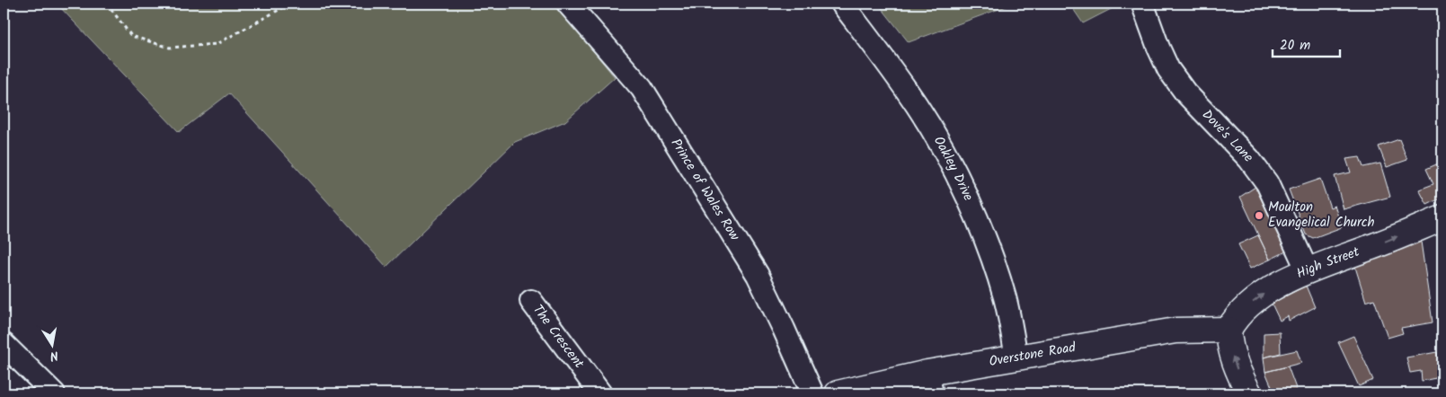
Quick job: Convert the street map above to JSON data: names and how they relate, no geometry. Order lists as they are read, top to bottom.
{
  "streets": {
    "street": [
      "Dove's Lane",
      "Oakley Drive",
      "Prince of Wales Row",
      "High Street",
      "The Crescent",
      "Overstone Road"
    ]
  },
  "crossings": [
    ["Dove's Lane", "High Street"],
    ["Oakley Drive", "Overstone Road"],
    ["High Street", "Overstone Road"]
  ],
  "one_way": ["High Street"],
  "places": ["Moulton Evangelical Church"],
  "scale_bar": "20 m",
  "north": "bottom"
}
